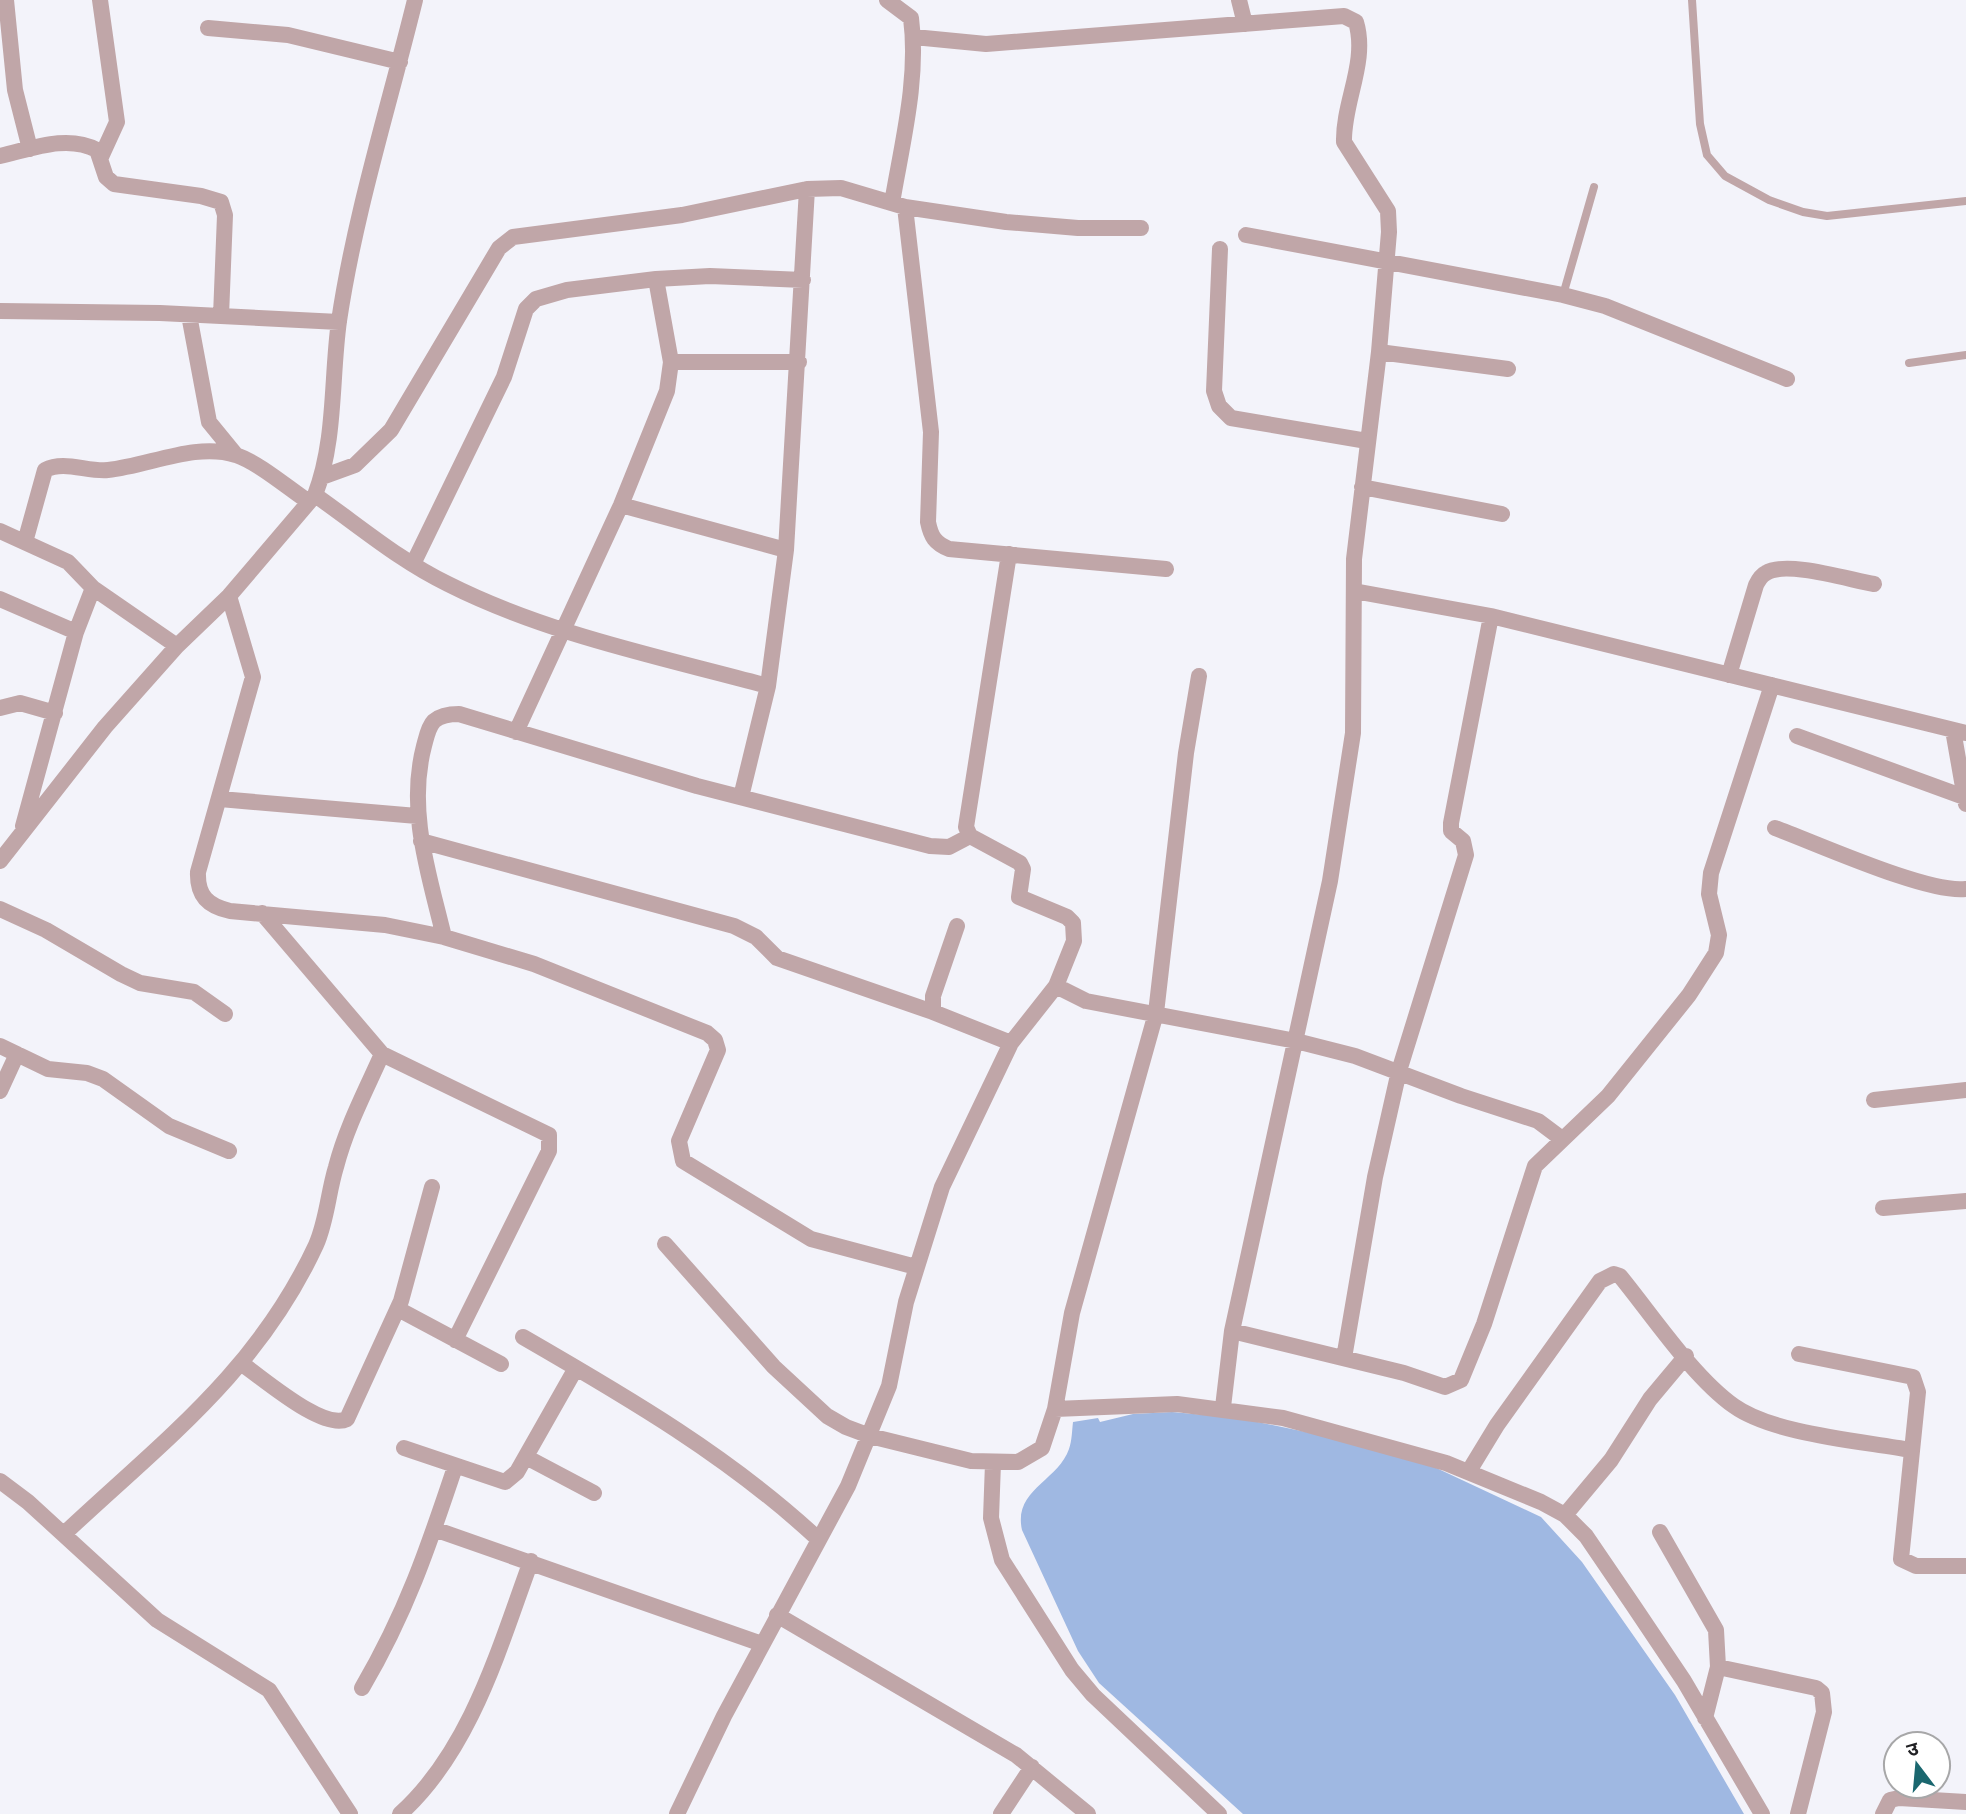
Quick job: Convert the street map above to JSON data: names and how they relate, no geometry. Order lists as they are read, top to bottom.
{
  "north": "top"
}
